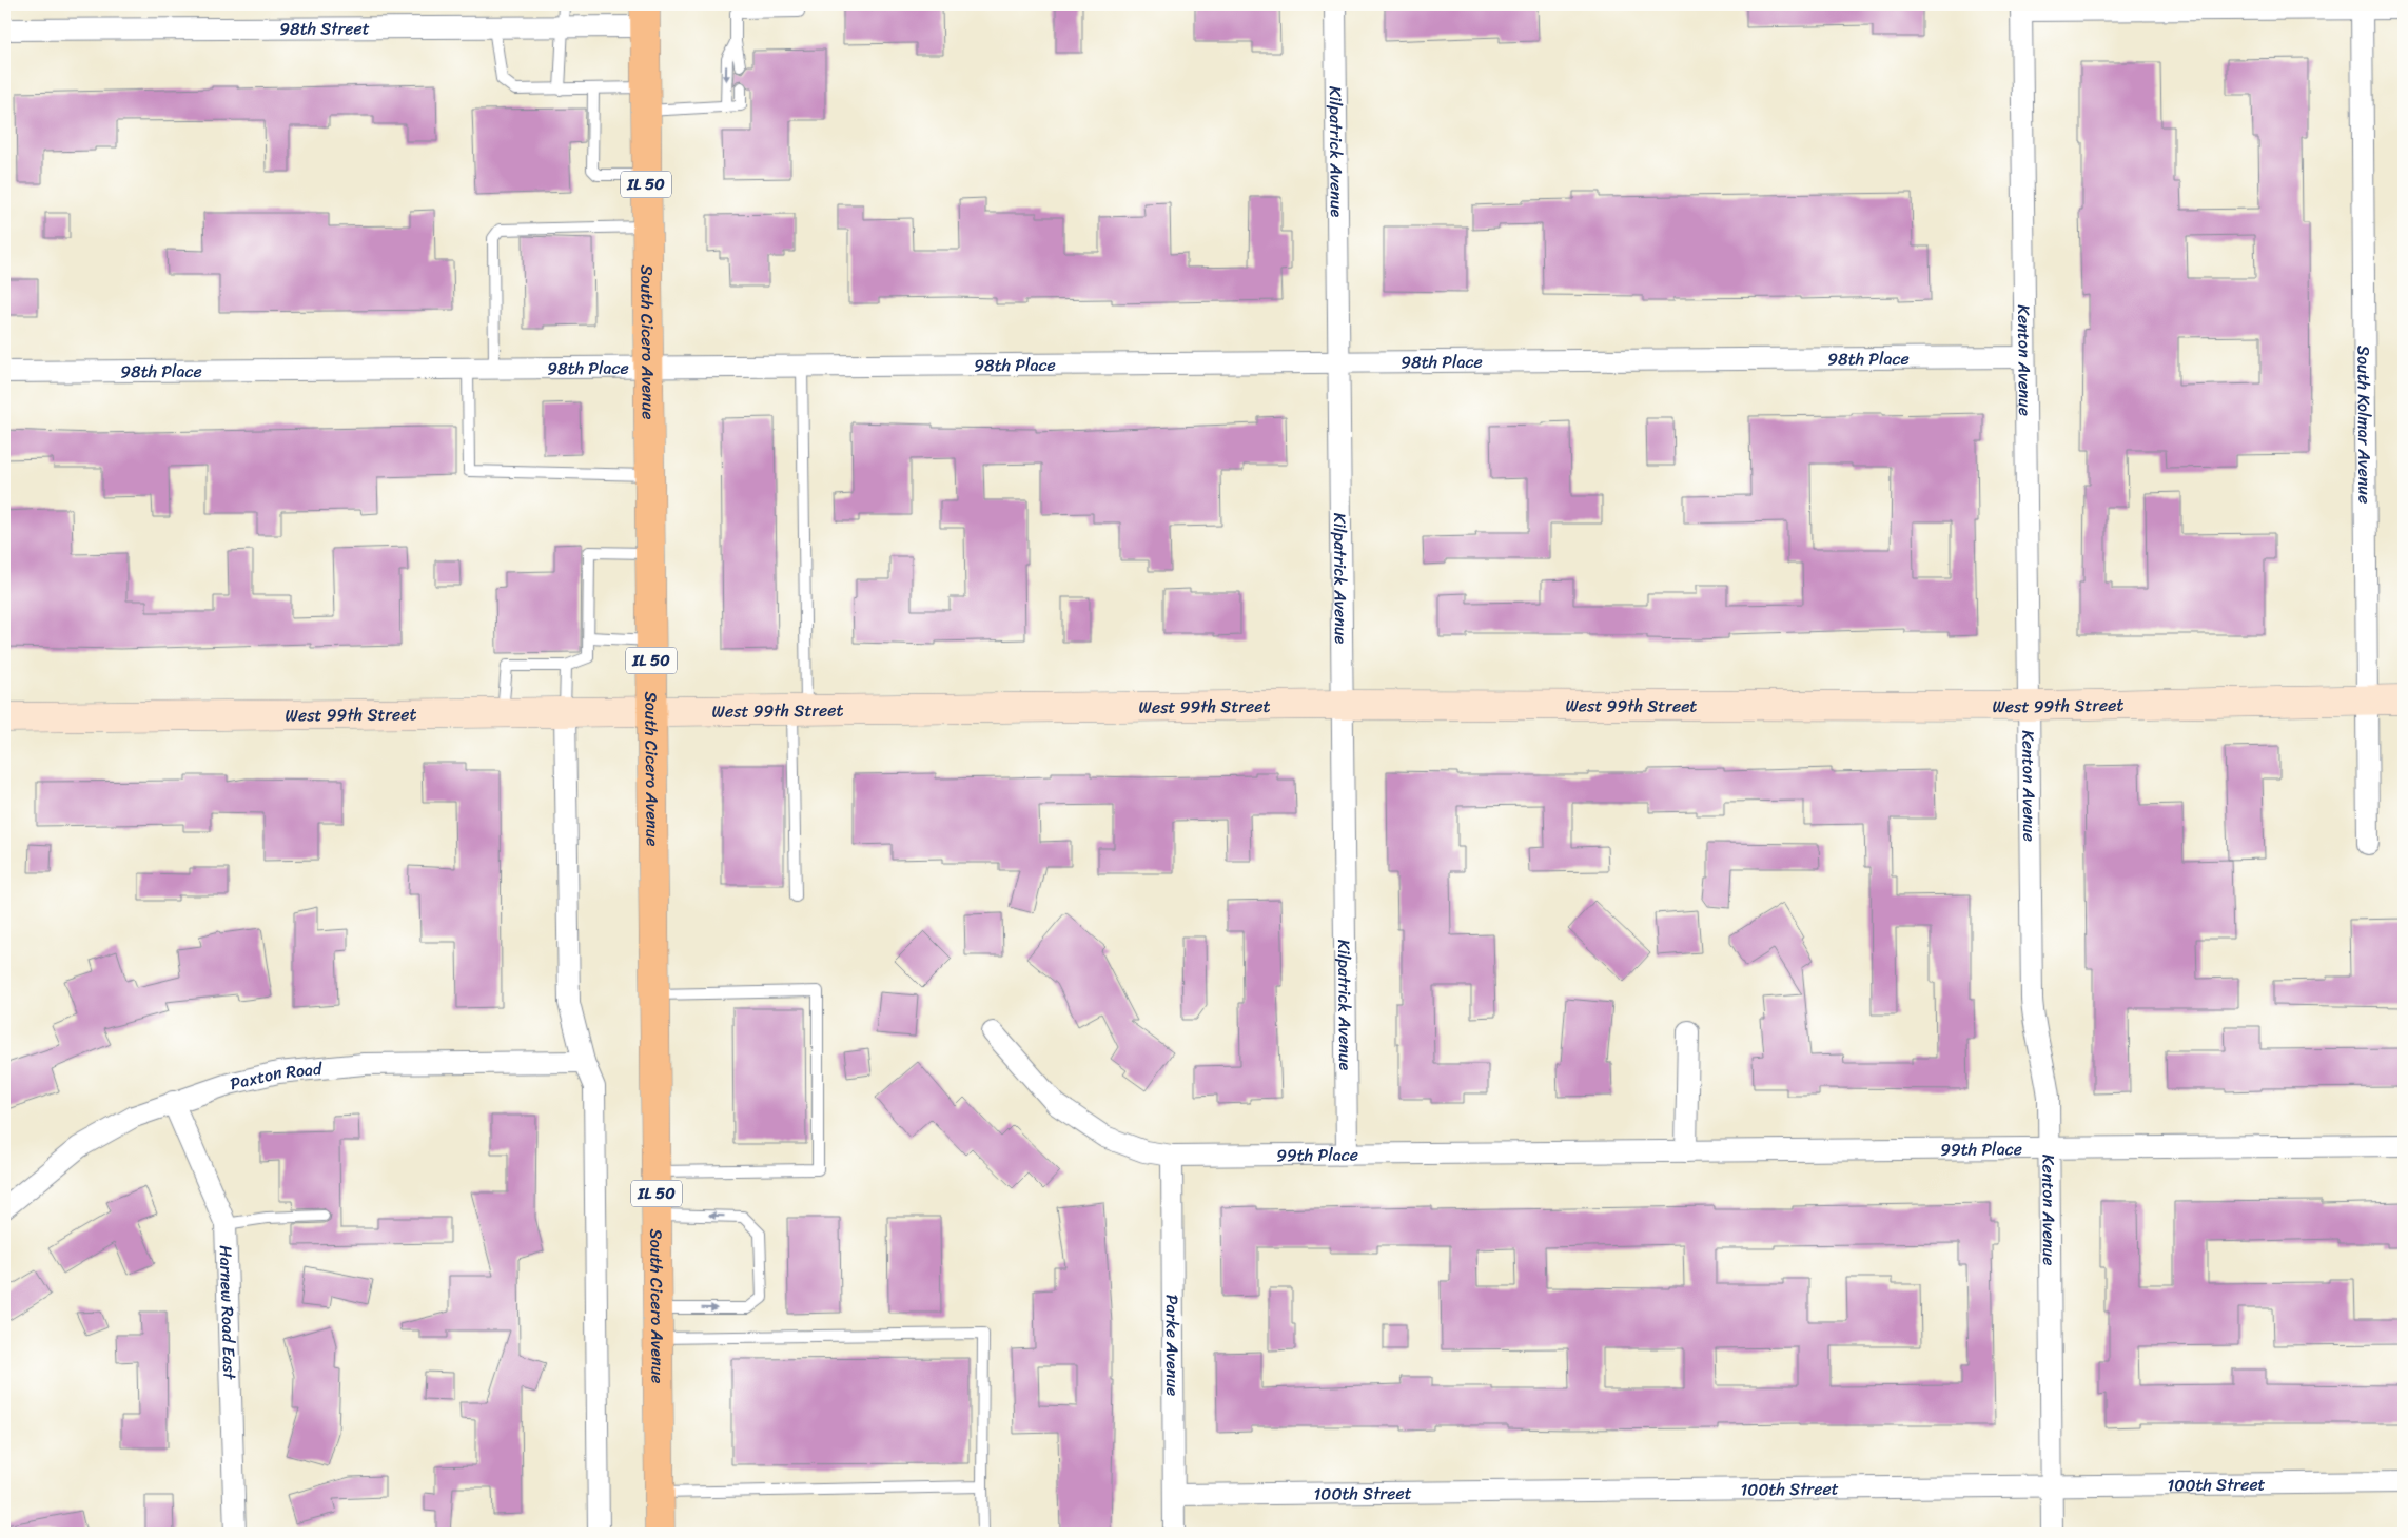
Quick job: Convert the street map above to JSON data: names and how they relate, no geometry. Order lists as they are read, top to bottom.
{
  "streets": {
    "main road": ["IL 50", "South Cicero Avenue"],
    "street": [
      "98th Street",
      "Kilpatrick Avenue",
      "98th Place",
      "Kenton Avenue",
      "South Kolmar Avenue",
      "West 99th Street",
      "Paxton Road",
      "99th Place",
      "Harnew Road East",
      "Parke Avenue",
      "100th Street"
    ]
  },
  "crossings": [
    ["98th Street", "South Cicero Avenue"],
    ["Kilpatrick Avenue", "98th Place"],
    ["Kilpatrick Avenue", "West 99th Street"],
    ["Kilpatrick Avenue", "99th Place"],
    ["South Cicero Avenue", "98th Place"],
    ["South Cicero Avenue", "West 99th Street"],
    ["98th Place", "Kenton Avenue"],
    ["Kenton Avenue", "West 99th Street"],
    ["Kenton Avenue", "99th Place"],
    ["Kenton Avenue", "100th Street"],
    ["South Kolmar Avenue", "West 99th Street"],
    ["Paxton Road", "Harnew Road East"],
    ["99th Place", "Parke Avenue"],
    ["Parke Avenue", "100th Street"]
  ]
}
